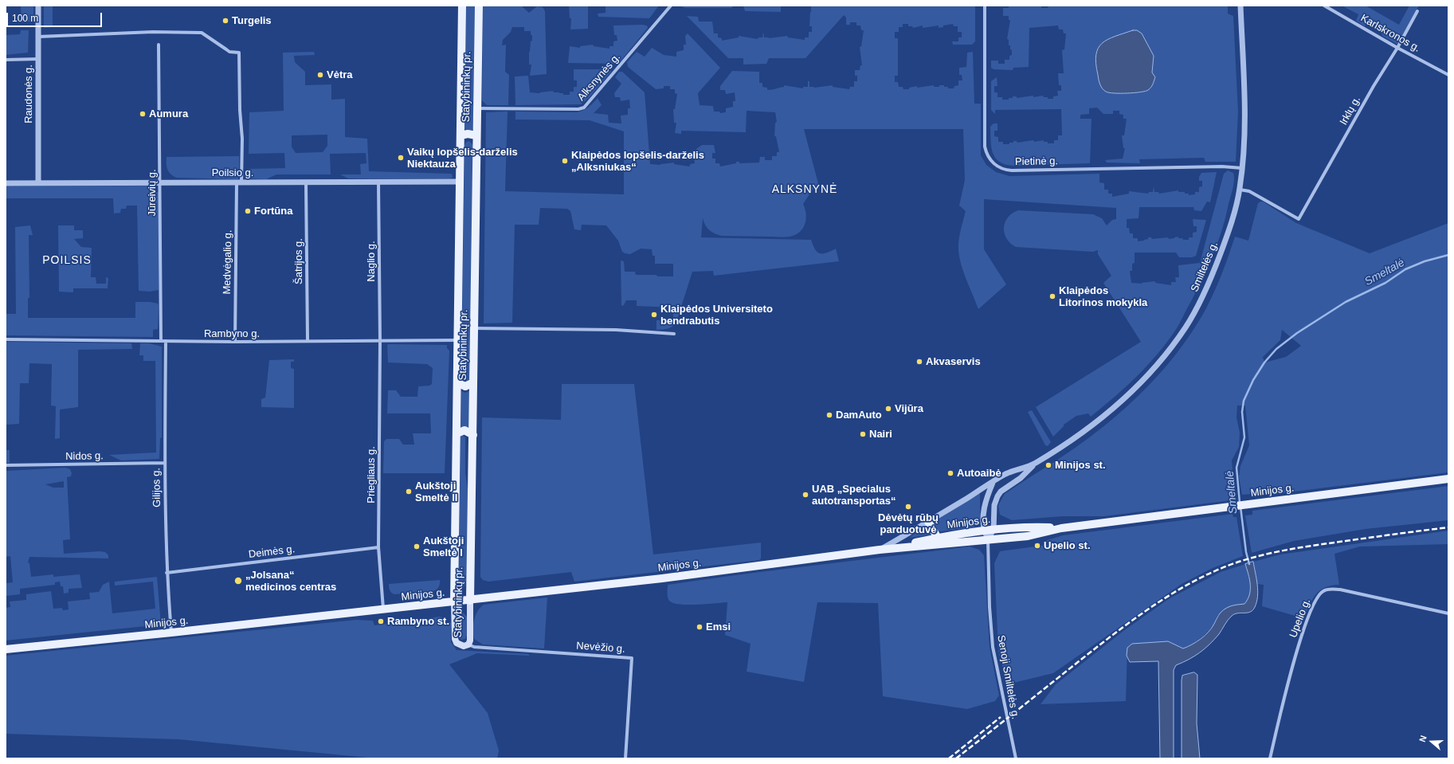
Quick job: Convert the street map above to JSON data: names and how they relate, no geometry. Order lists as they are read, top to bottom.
{
  "streets": {
    "main road": ["Statybininkų pr.", "Minijos g."],
    "street": [
      "Karlskronos g.",
      "Alksnynės g.",
      "Raudonės g.",
      "Irklų g.",
      "Pietinė g.",
      "Poilsio g.",
      "Jūreivių g.",
      "Šatrijos g.",
      "Naglio g.",
      "Medvėgalio g.",
      "Smiltelės g.",
      "Rambyno g.",
      "Nidos g.",
      "Priegliaus g.",
      "Gilijos g.",
      "Deimės g.",
      "Upelio g.",
      "Nevėžio g.",
      "Senoji Smiltelės g."
    ]
  },
  "crossings": [
    ["Karlskronos g.", "Irklų g."],
    ["Alksnynės g.", "Statybininkų pr."],
    ["Statybininkų pr.", "Poilsio g."],
    ["Statybininkų pr.", "Rambyno g."],
    ["Statybininkų pr.", "Minijos g."],
    ["Statybininkų pr.", "Nevėžio g."],
    ["Raudonės g.", "Poilsio g."],
    ["Raudonės g.", "Medvėgalio g."],
    ["Irklų g.", "Smiltelės g."],
    ["Pietinė g.", "Smiltelės g."],
    ["Poilsio g.", "Jūreivių g."],
    ["Poilsio g.", "Šatrijos g."],
    ["Poilsio g.", "Naglio g."],
    ["Poilsio g.", "Medvėgalio g."],
    ["Jūreivių g.", "Rambyno g."],
    ["Šatrijos g.", "Rambyno g."],
    ["Naglio g.", "Rambyno g."],
    ["Naglio g.", "Priegliaus g."],
    ["Medvėgalio g.", "Rambyno g."],
    ["Rambyno g.", "Priegliaus g."],
    ["Rambyno g.", "Gilijos g."],
    ["Nidos g.", "Gilijos g."],
    ["Priegliaus g.", "Minijos g."],
    ["Priegliaus g.", "Deimės g."],
    ["Gilijos g.", "Minijos g."],
    ["Gilijos g.", "Deimės g."],
    ["Minijos g.", "Senoji Smiltelės g."]
  ],
  "districts": ["ALKSNYNĖ", "POILSIS"],
  "water": ["Smeltalė"],
  "places": [
    "Turgelis",
    "Vėtra",
    "Aumura",
    "Vaikų lopšelis-darželis Niektauza",
    "Klaipėdos lopšelis-darželis „Alksniukas“",
    "Fortūna",
    "Klaipėdos Litorinos mokykla",
    "Klaipėdos Universiteto bendrabutis",
    "Akvaservis",
    "Vijūra",
    "DamAuto",
    "Nairi",
    "Minijos st.",
    "Autoaibė",
    "Aukštoji Smeltė II",
    "UAB „Specialus autotransportas“",
    "Dėvėtų rūbų parduotuvė",
    "Upelio st.",
    "Aukštoji Smeltė I",
    "„Jolsana“ medicinos centras",
    "Rambyno st.",
    "Emsi"
  ],
  "scale_bar": "100 m",
  "north": "left"
}
